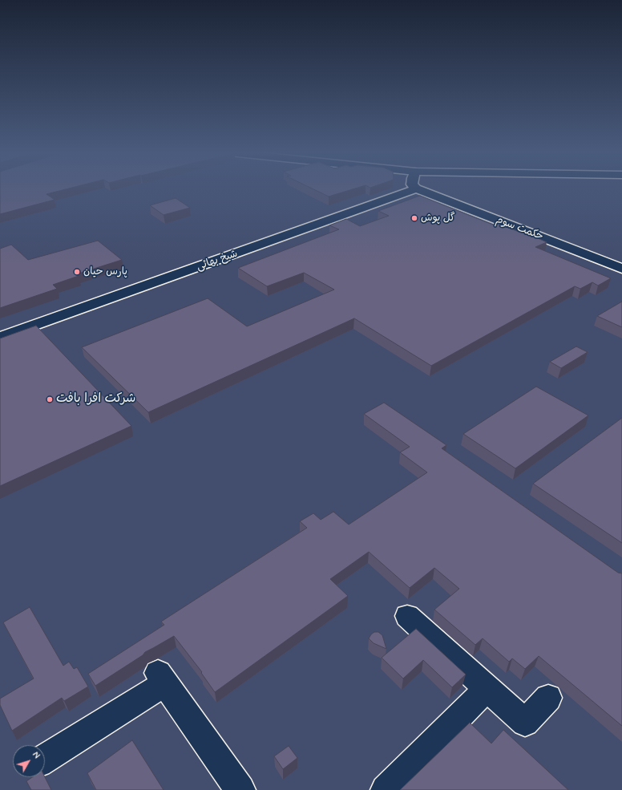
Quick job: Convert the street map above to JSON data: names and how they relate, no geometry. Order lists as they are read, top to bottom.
{
  "streets": {
    "main road": ["حکمت سوم", "شیخ بهائی"]
  },
  "places": ["گل پوش", "پارس حیان", "شرکت افرا بافت"],
  "north": "top right"
}
